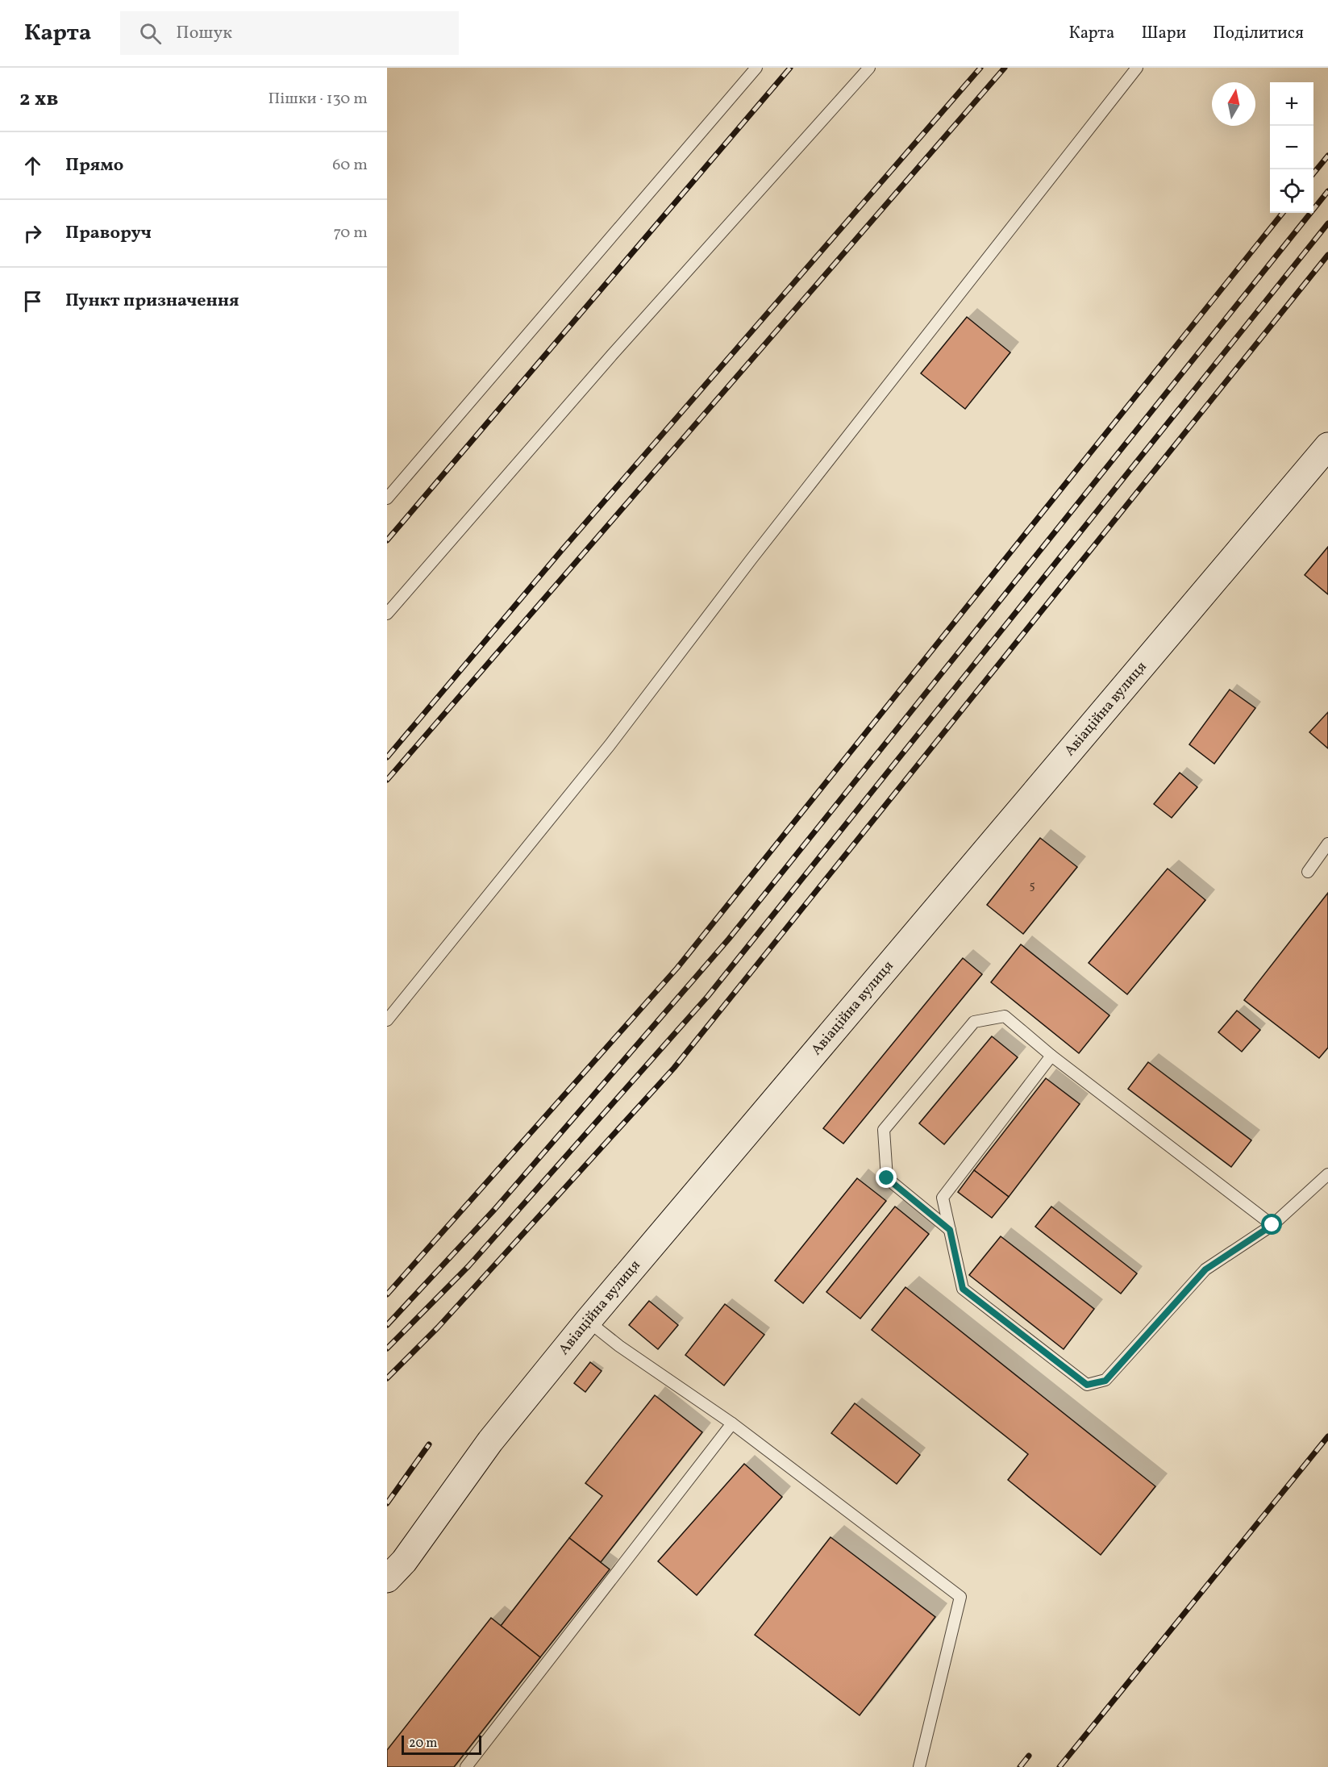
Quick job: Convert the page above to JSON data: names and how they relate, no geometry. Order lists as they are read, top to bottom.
{
  "streets": {
    "street": ["Авіаційна вулиця"]
  },
  "house_numbers": ["5"],
  "scale_bar": "20 m",
  "north": "top",
  "page": {
    "header": "Карта",
    "search": "Пошук",
    "nav": ["Карта", "Шари", "Поділитися"],
    "heading": ["2 хв", "Пішки · 130 m"],
    "map_buttons": ["+", "−"],
    "list": [
      ["Прямо", "60 m"],
      ["Праворуч", "70 m"],
      "Пункт призначення"
    ],
    "scale": "20 m"
  }
}
